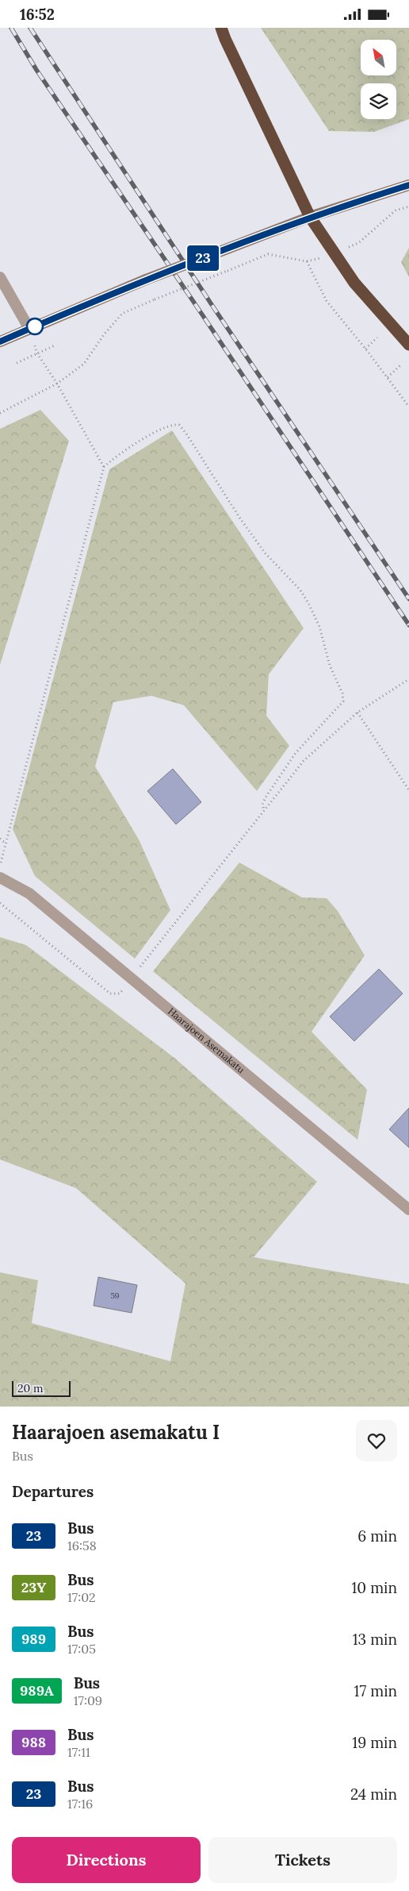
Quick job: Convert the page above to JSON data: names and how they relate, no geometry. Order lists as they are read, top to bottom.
{
  "streets": {
    "street": ["Haarajoen Asemakatu"]
  },
  "lines": ["bus line 23"],
  "house_numbers": ["59"],
  "scale_bar": "20 m",
  "north": "top left",
  "page": {
    "status": "16:52",
    "on_map": "23",
    "scale": "20 m",
    "heading": [
      ["Haarajoen asemakatu I", "Bus"],
      "Departures"
    ],
    "list": [
      {
        "mark": "23",
        "name": "Bus",
        "note": "16:58",
        "value": "6 min"
      },
      {
        "mark": "23Y",
        "name": "Bus",
        "note": "17:02",
        "value": "10 min"
      },
      {
        "mark": "989",
        "name": "Bus",
        "note": "17:05",
        "value": "13 min"
      },
      {
        "mark": "989A",
        "name": "Bus",
        "note": "17:09",
        "value": "17 min"
      },
      {
        "mark": "988",
        "name": "Bus",
        "note": "17:11",
        "value": "19 min"
      },
      {
        "mark": "23",
        "name": "Bus",
        "note": "17:16",
        "value": "24 min"
      }
    ],
    "buttons": ["Directions", "Tickets"]
  }
}
